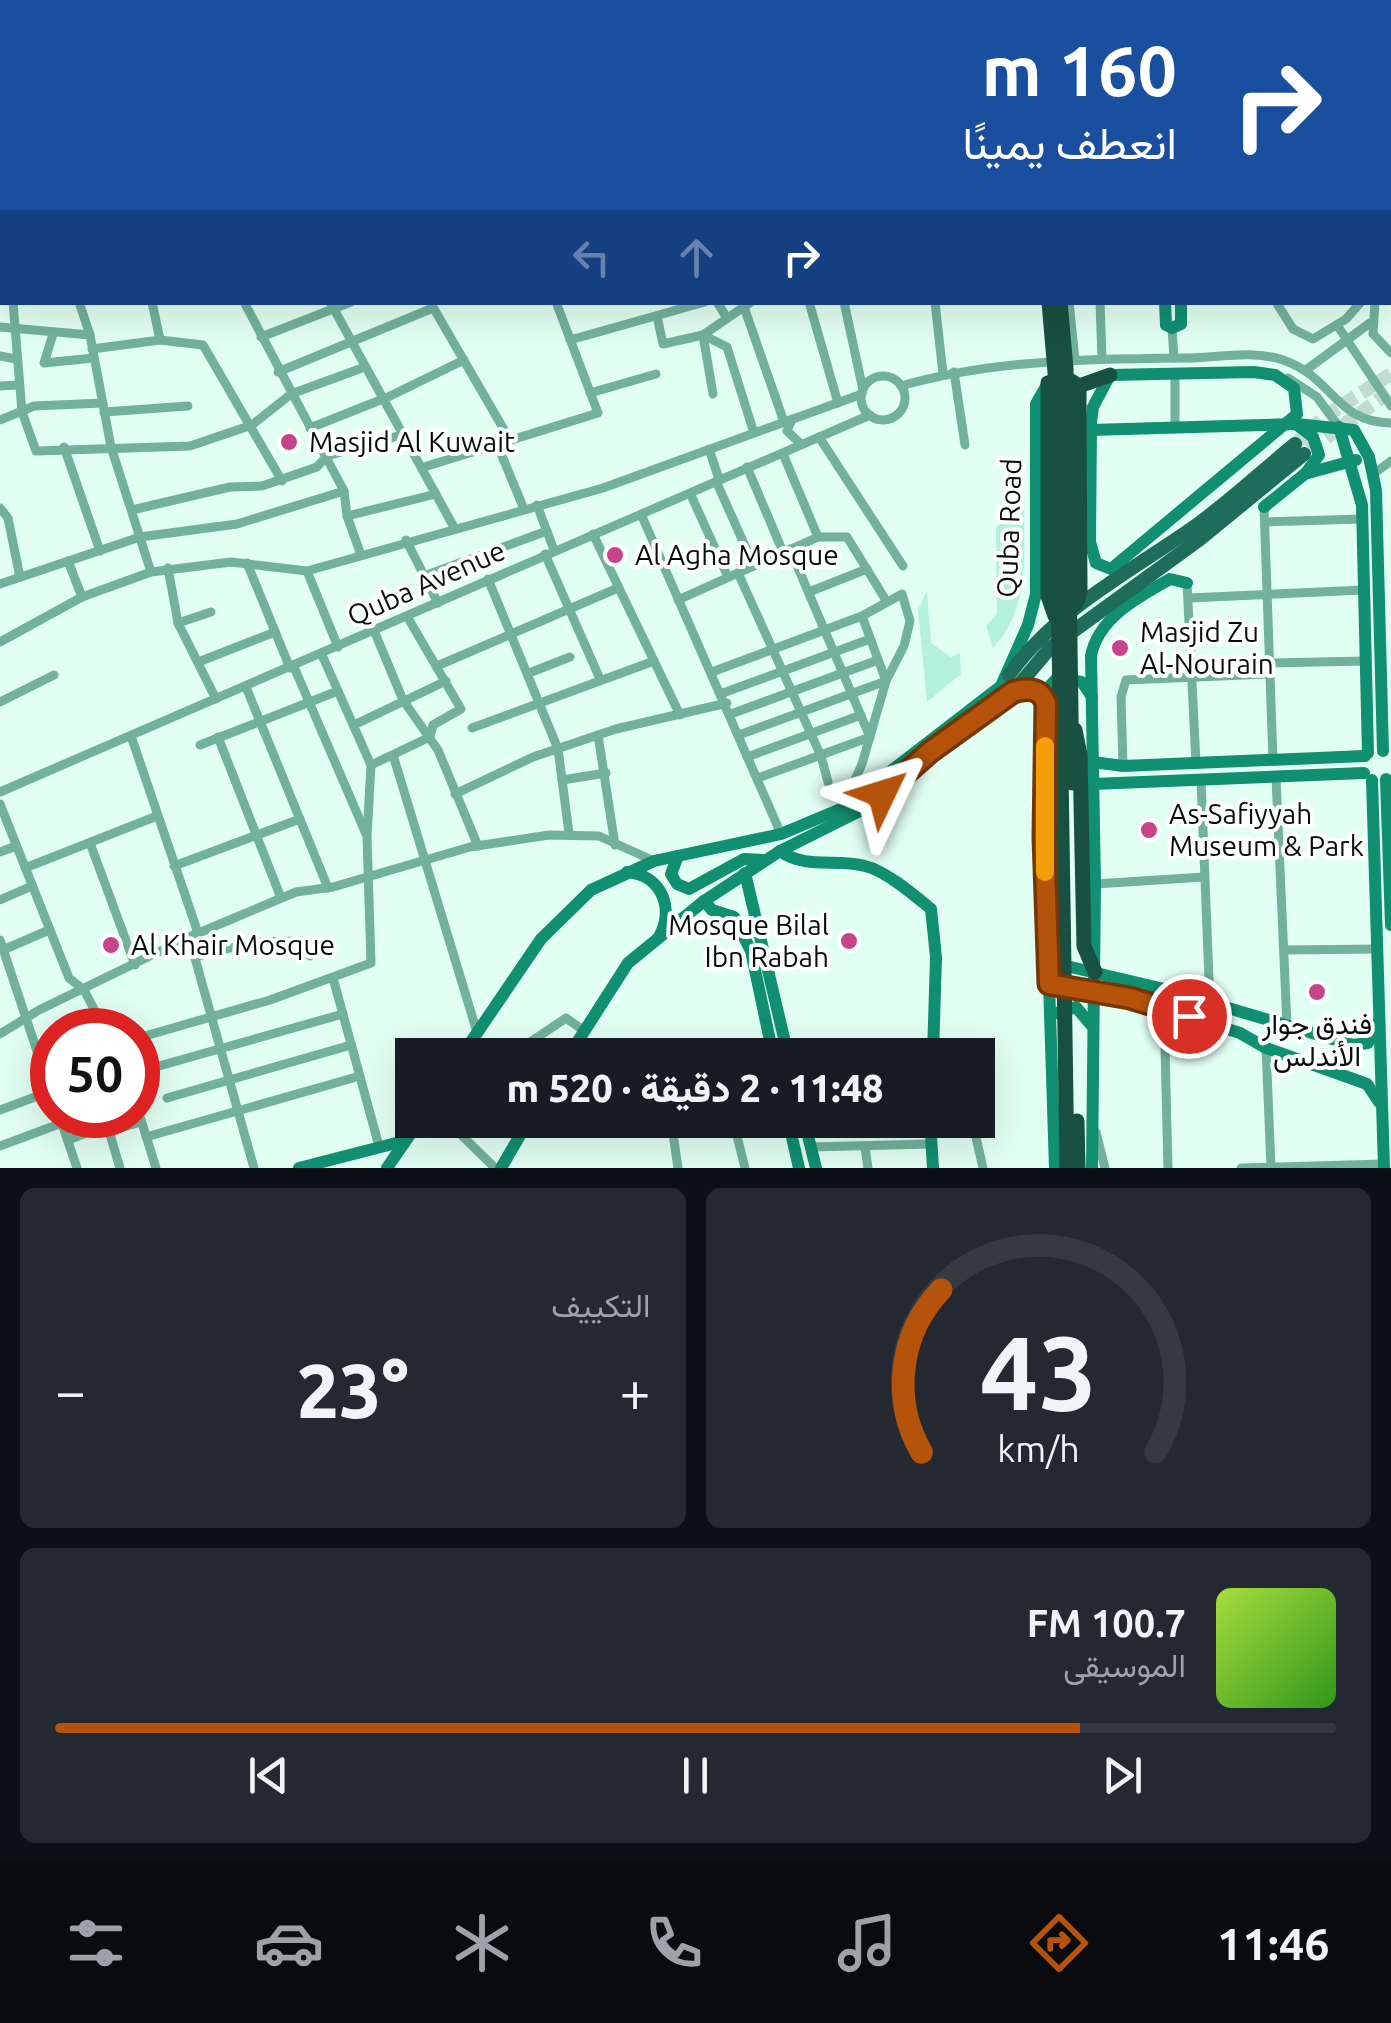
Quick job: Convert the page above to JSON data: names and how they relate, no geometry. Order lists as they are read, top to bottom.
{
  "streets": {
    "main road": ["Quba Road"],
    "street": ["Quba Avenue"]
  },
  "places": [
    "Masjid Al Kuwait",
    "Al Agha Mosque",
    "Masjid Zu Al-Nourain",
    "As-Safiyyah Museum & Park",
    "Mosque Bilal Ibn Rabah",
    "Al Khair Mosque",
    "فندق جوار الأندلس"
  ],
  "page": {
    "turn": ["160 m", "انعطف يمينًا"],
    "limit": "50",
    "trip": "11:48 · 2 دقيقة · 520 m",
    "tile": "التكييف",
    "heat": ["−", "23°", "+"],
    "song": ["100.7 FM", "الموسيقى"],
    "tabs": "11:46",
    "gauge": ["43", "km/h"]
  }
}
